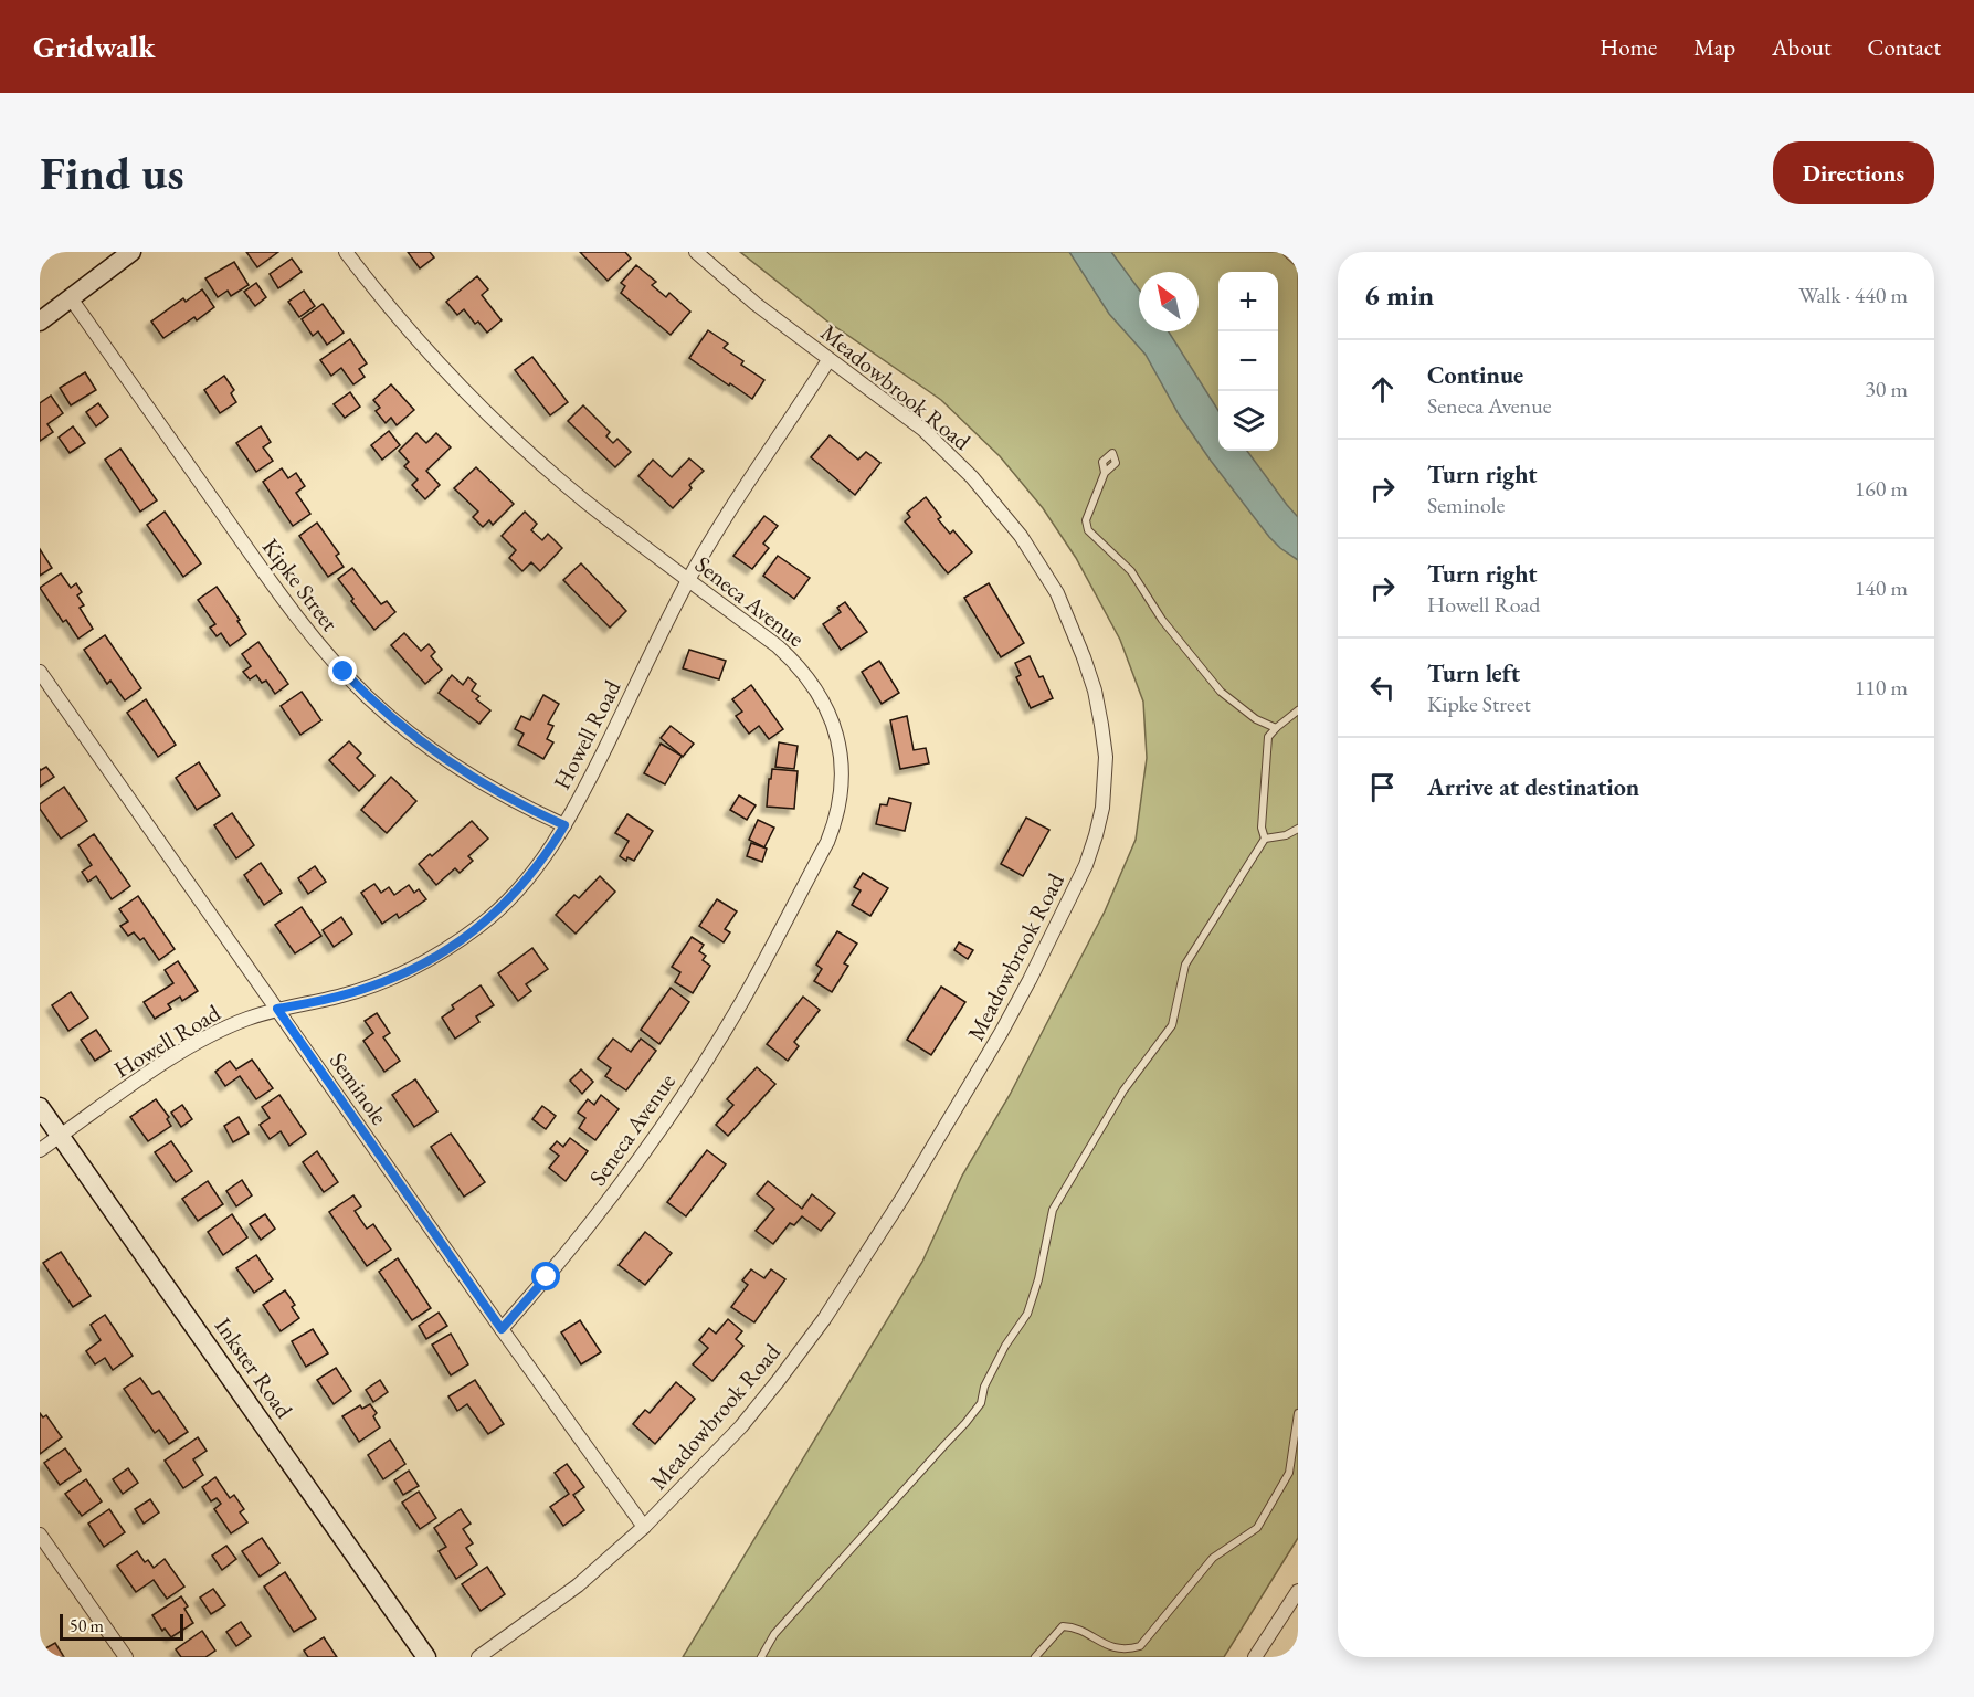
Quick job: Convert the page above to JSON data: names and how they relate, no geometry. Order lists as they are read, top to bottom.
{
  "streets": {
    "main road": ["Inkster Road"],
    "street": [
      "Meadowbrook Road",
      "Kipke Street",
      "Seneca Avenue",
      "Howell Road",
      "Seminole"
    ]
  },
  "crossings": [
    ["Meadowbrook Road", "Howell Road"],
    ["Meadowbrook Road", "Seminole"],
    ["Kipke Street", "Howell Road"],
    ["Seneca Avenue", "Howell Road"],
    ["Seneca Avenue", "Seminole"],
    ["Howell Road", "Seminole"],
    ["Howell Road", "Inkster Road"]
  ],
  "scale_bar": "50 m",
  "north": "top left",
  "page": {
    "header": "Gridwalk",
    "nav": [
      "Home",
      "Map",
      "About",
      "Contact"
    ],
    "buttons": "Directions",
    "title": "Find us",
    "heading": ["6 min", "Walk · 440 m"],
    "map_buttons": ["+", "−"],
    "list": [
      ["Continue", "Seneca Avenue", "30 m"],
      ["Turn right", "Seminole", "160 m"],
      ["Turn right", "Howell Road", "140 m"],
      ["Turn left", "Kipke Street", "110 m"],
      "Arrive at destination"
    ],
    "scale": "50 m"
  }
}
